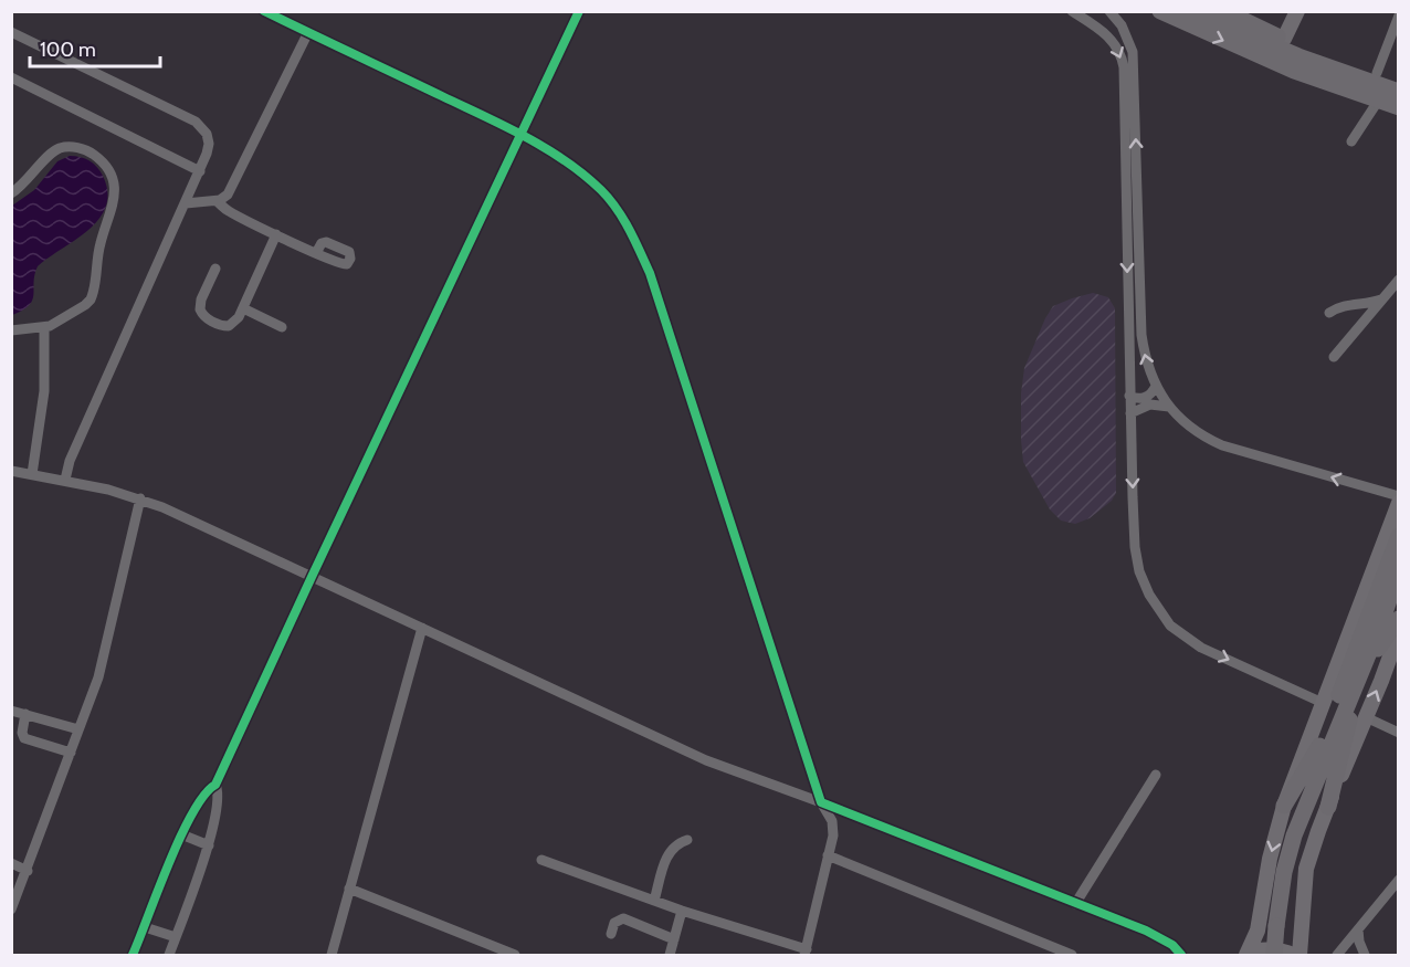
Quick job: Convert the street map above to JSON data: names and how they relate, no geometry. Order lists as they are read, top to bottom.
{
  "scale_bar": "100 m"
}
